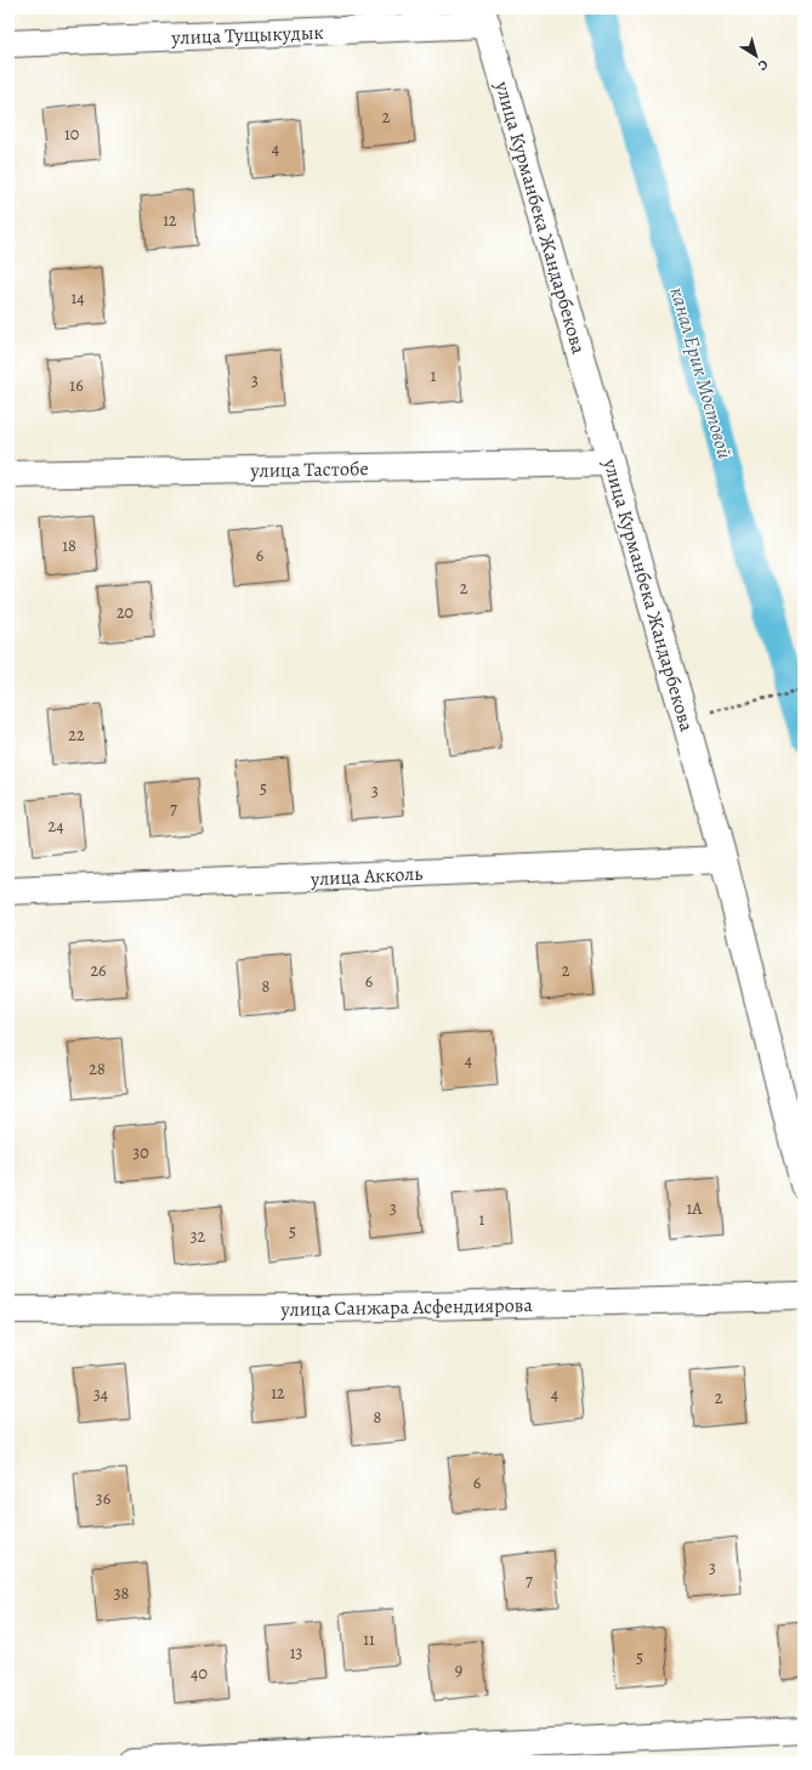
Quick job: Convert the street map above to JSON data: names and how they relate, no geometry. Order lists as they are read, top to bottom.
{
  "streets": {
    "street": [
      "улица Тущыкудык",
      "улица Курманбека Жандарбекова",
      "улица Тастобе",
      "улица Акколь",
      "улица Санжара Асфендиярова"
    ]
  },
  "crossings": [
    ["улица Тущыкудык", "улица Курманбека Жандарбекова"],
    ["улица Курманбека Жандарбекова", "улица Тастобе"],
    ["улица Курманбека Жандарбекова", "улица Акколь"]
  ],
  "water": ["канал Ерик Мостовой"],
  "house_numbers": [
    "2",
    "10",
    "4",
    "12",
    "14",
    "1",
    "3",
    "16",
    "18",
    "6",
    "2",
    "20",
    "22",
    "5",
    "3",
    "7",
    "24",
    "26",
    "2",
    "6",
    "8",
    "4",
    "28",
    "30",
    "3",
    "1А",
    "1",
    "5",
    "32",
    "12",
    "34",
    "4",
    "2",
    "8",
    "6",
    "36",
    "3",
    "7",
    "38",
    "11",
    "13",
    "5",
    "9",
    "40"
  ],
  "north": "bottom right"
}
